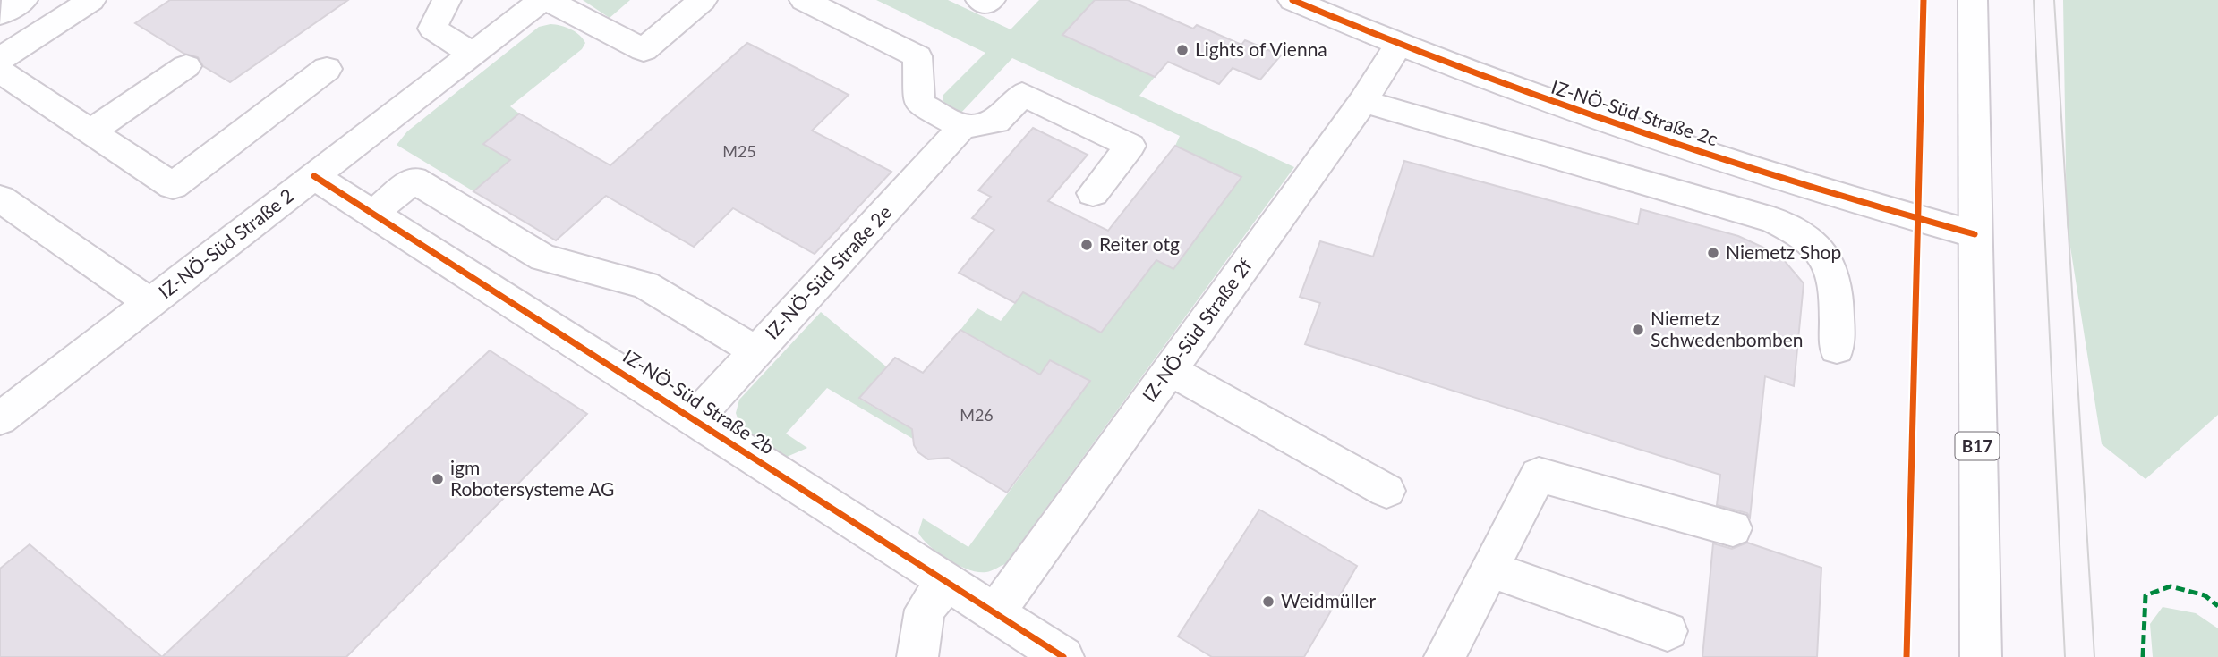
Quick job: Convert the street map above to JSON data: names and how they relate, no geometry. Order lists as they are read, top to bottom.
{
  "streets": {
    "street": [
      "IZ-NÖ-Süd Straße 2c",
      "IZ-NÖ-Süd Straße 2",
      "IZ-NÖ-Süd Straße 2e",
      "IZ-NÖ-Süd Straße 2f",
      "IZ-NÖ-Süd Straße 2b",
      "B17"
    ]
  },
  "crossings": [
    ["IZ-NÖ-Süd Straße 2c", "IZ-NÖ-Süd Straße 2f"],
    ["IZ-NÖ-Süd Straße 2c", "B17"],
    ["IZ-NÖ-Süd Straße 2", "IZ-NÖ-Süd Straße 2b"],
    ["IZ-NÖ-Süd Straße 2e", "IZ-NÖ-Süd Straße 2b"],
    ["IZ-NÖ-Süd Straße 2f", "IZ-NÖ-Süd Straße 2b"]
  ],
  "places": [
    "Lights of Vienna",
    "Reiter otg",
    "Niemetz Shop",
    "Niemetz Schwedenbomben",
    "igm Robotersysteme AG",
    "Weidmüller"
  ],
  "house_numbers": ["M25", "M26"]
}
